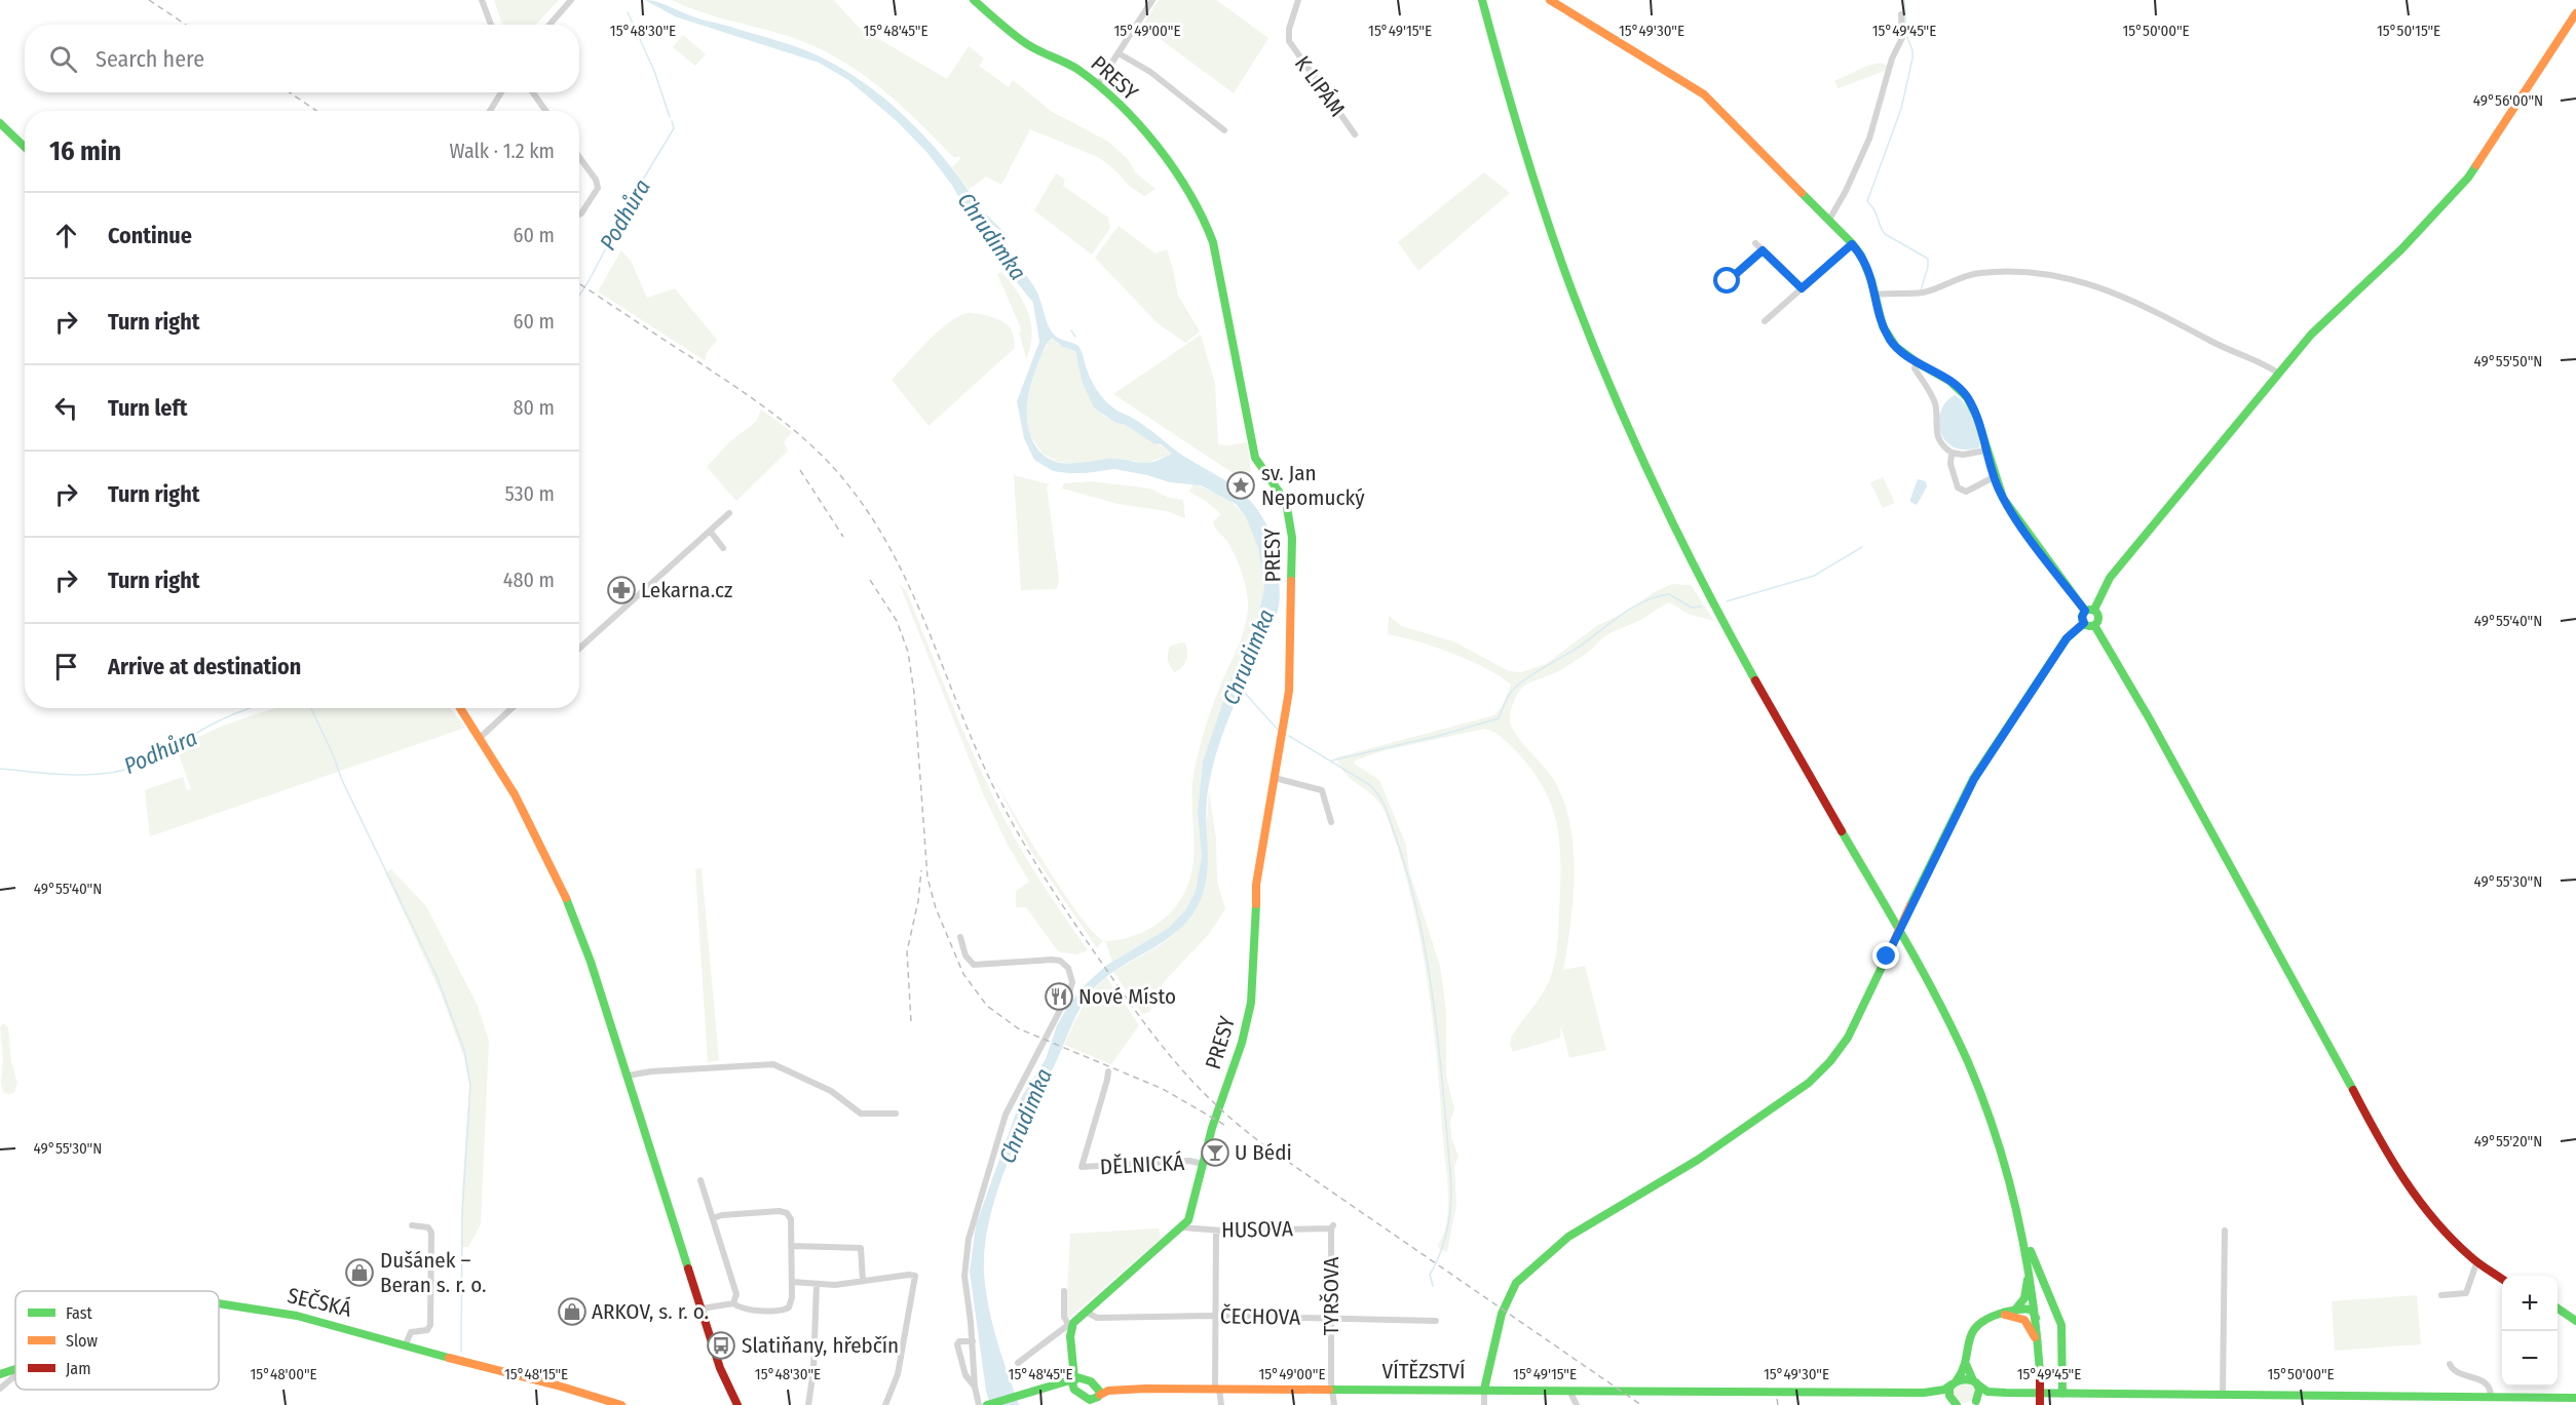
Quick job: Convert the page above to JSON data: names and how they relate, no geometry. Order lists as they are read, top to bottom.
{
  "streets": {
    "street": [
      "PRESY",
      "K LIPÁM",
      "DĚLNICKÁ",
      "HUSOVA",
      "TYRŠOVA",
      "SEČSKÁ",
      "ČECHOVA",
      "VÍTĚZSTVÍ"
    ]
  },
  "crossings": [
    ["PRESY", "DĚLNICKÁ"],
    ["PRESY", "HUSOVA"],
    ["HUSOVA", "TYRŠOVA"],
    ["TYRŠOVA", "ČECHOVA"],
    ["TYRŠOVA", "VÍTĚZSTVÍ"]
  ],
  "water": ["Podhůra", "Chrudimka"],
  "places": {
    "place": ["sv. Jan Nepomucký"],
    "pharmacy": ["Lekarna.cz"],
    "restaurant": ["Nové Místo"],
    "bar": ["U Bédi"],
    "shop": ["Dušánek – Beran s. r. o.", "ARKOV, s. r. o."],
    "bus stop": ["Slatiňany, hřebčín"]
  },
  "legend": ["Fast", "Slow", "Jam"],
  "page": {
    "search": "Search here",
    "heading": ["16 min", "Walk · 1.2 km"],
    "list": [
      ["Continue", "60 m"],
      ["Turn right", "60 m"],
      ["Turn left", "80 m"],
      ["Turn right", "530 m"],
      ["Turn right", "480 m"],
      "Arrive at destination"
    ],
    "map_buttons": ["+", "−"]
  },
  "coordinates": [
    "15°48'30\"E",
    "15°48'45\"E",
    "15°49'00\"E",
    "15°49'15\"E",
    "15°49'30\"E",
    "15°49'45\"E",
    "15°50'00\"E",
    "15°50'15\"E",
    "49°56'00\"N",
    "49°55'50\"N",
    "49°55'40\"N",
    "49°55'30\"N",
    "49°55'20\"N",
    "15°48'00\"E",
    "15°48'15\"E"
  ]
}
